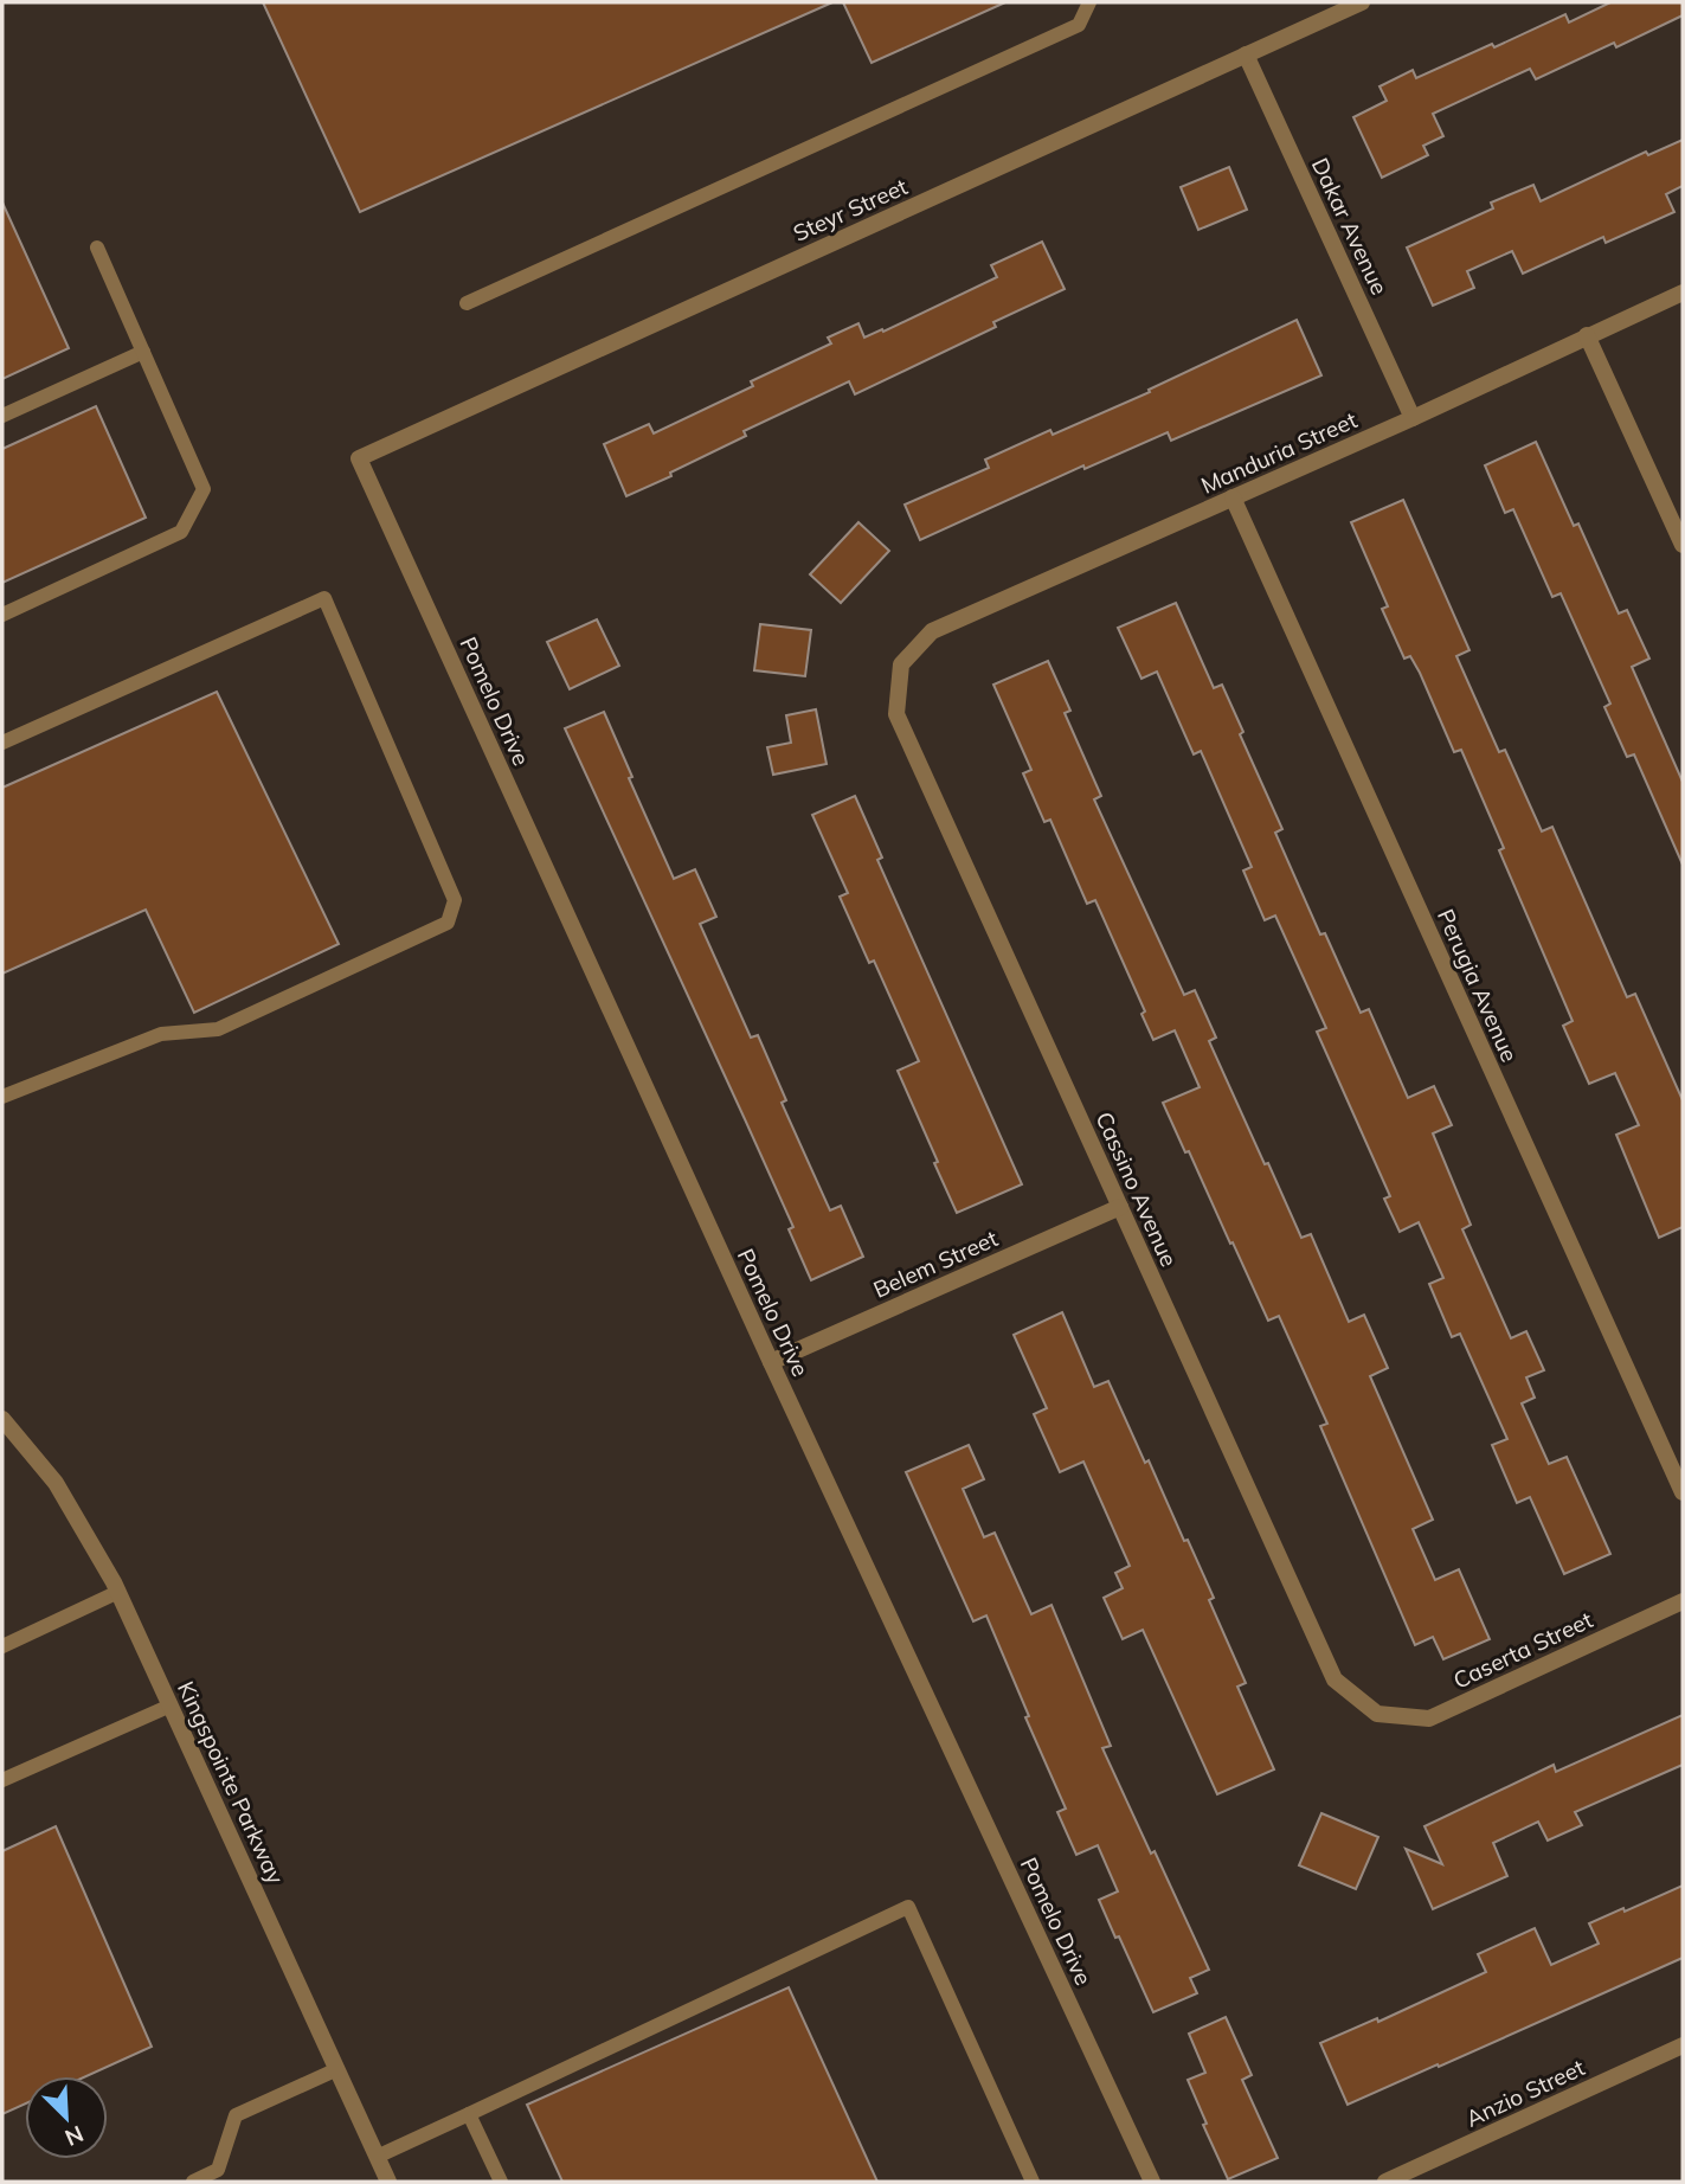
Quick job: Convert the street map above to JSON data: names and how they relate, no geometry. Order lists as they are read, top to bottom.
{
  "streets": {
    "street": [
      "Steyr Street",
      "Dakar Avenue",
      "Manduria Street",
      "Pomelo Drive",
      "Perugia Avenue",
      "Cassino Avenue",
      "Belem Street",
      "Caserta Street",
      "Kingspointe Parkway",
      "Anzio Street"
    ]
  },
  "crossings": [
    ["Steyr Street", "Dakar Avenue"],
    ["Steyr Street", "Pomelo Drive"],
    ["Dakar Avenue", "Manduria Street"],
    ["Manduria Street", "Perugia Avenue"],
    ["Manduria Street", "Cassino Avenue"],
    ["Pomelo Drive", "Belem Street"],
    ["Cassino Avenue", "Belem Street"],
    ["Cassino Avenue", "Caserta Street"]
  ],
  "north": "bottom right"
}
